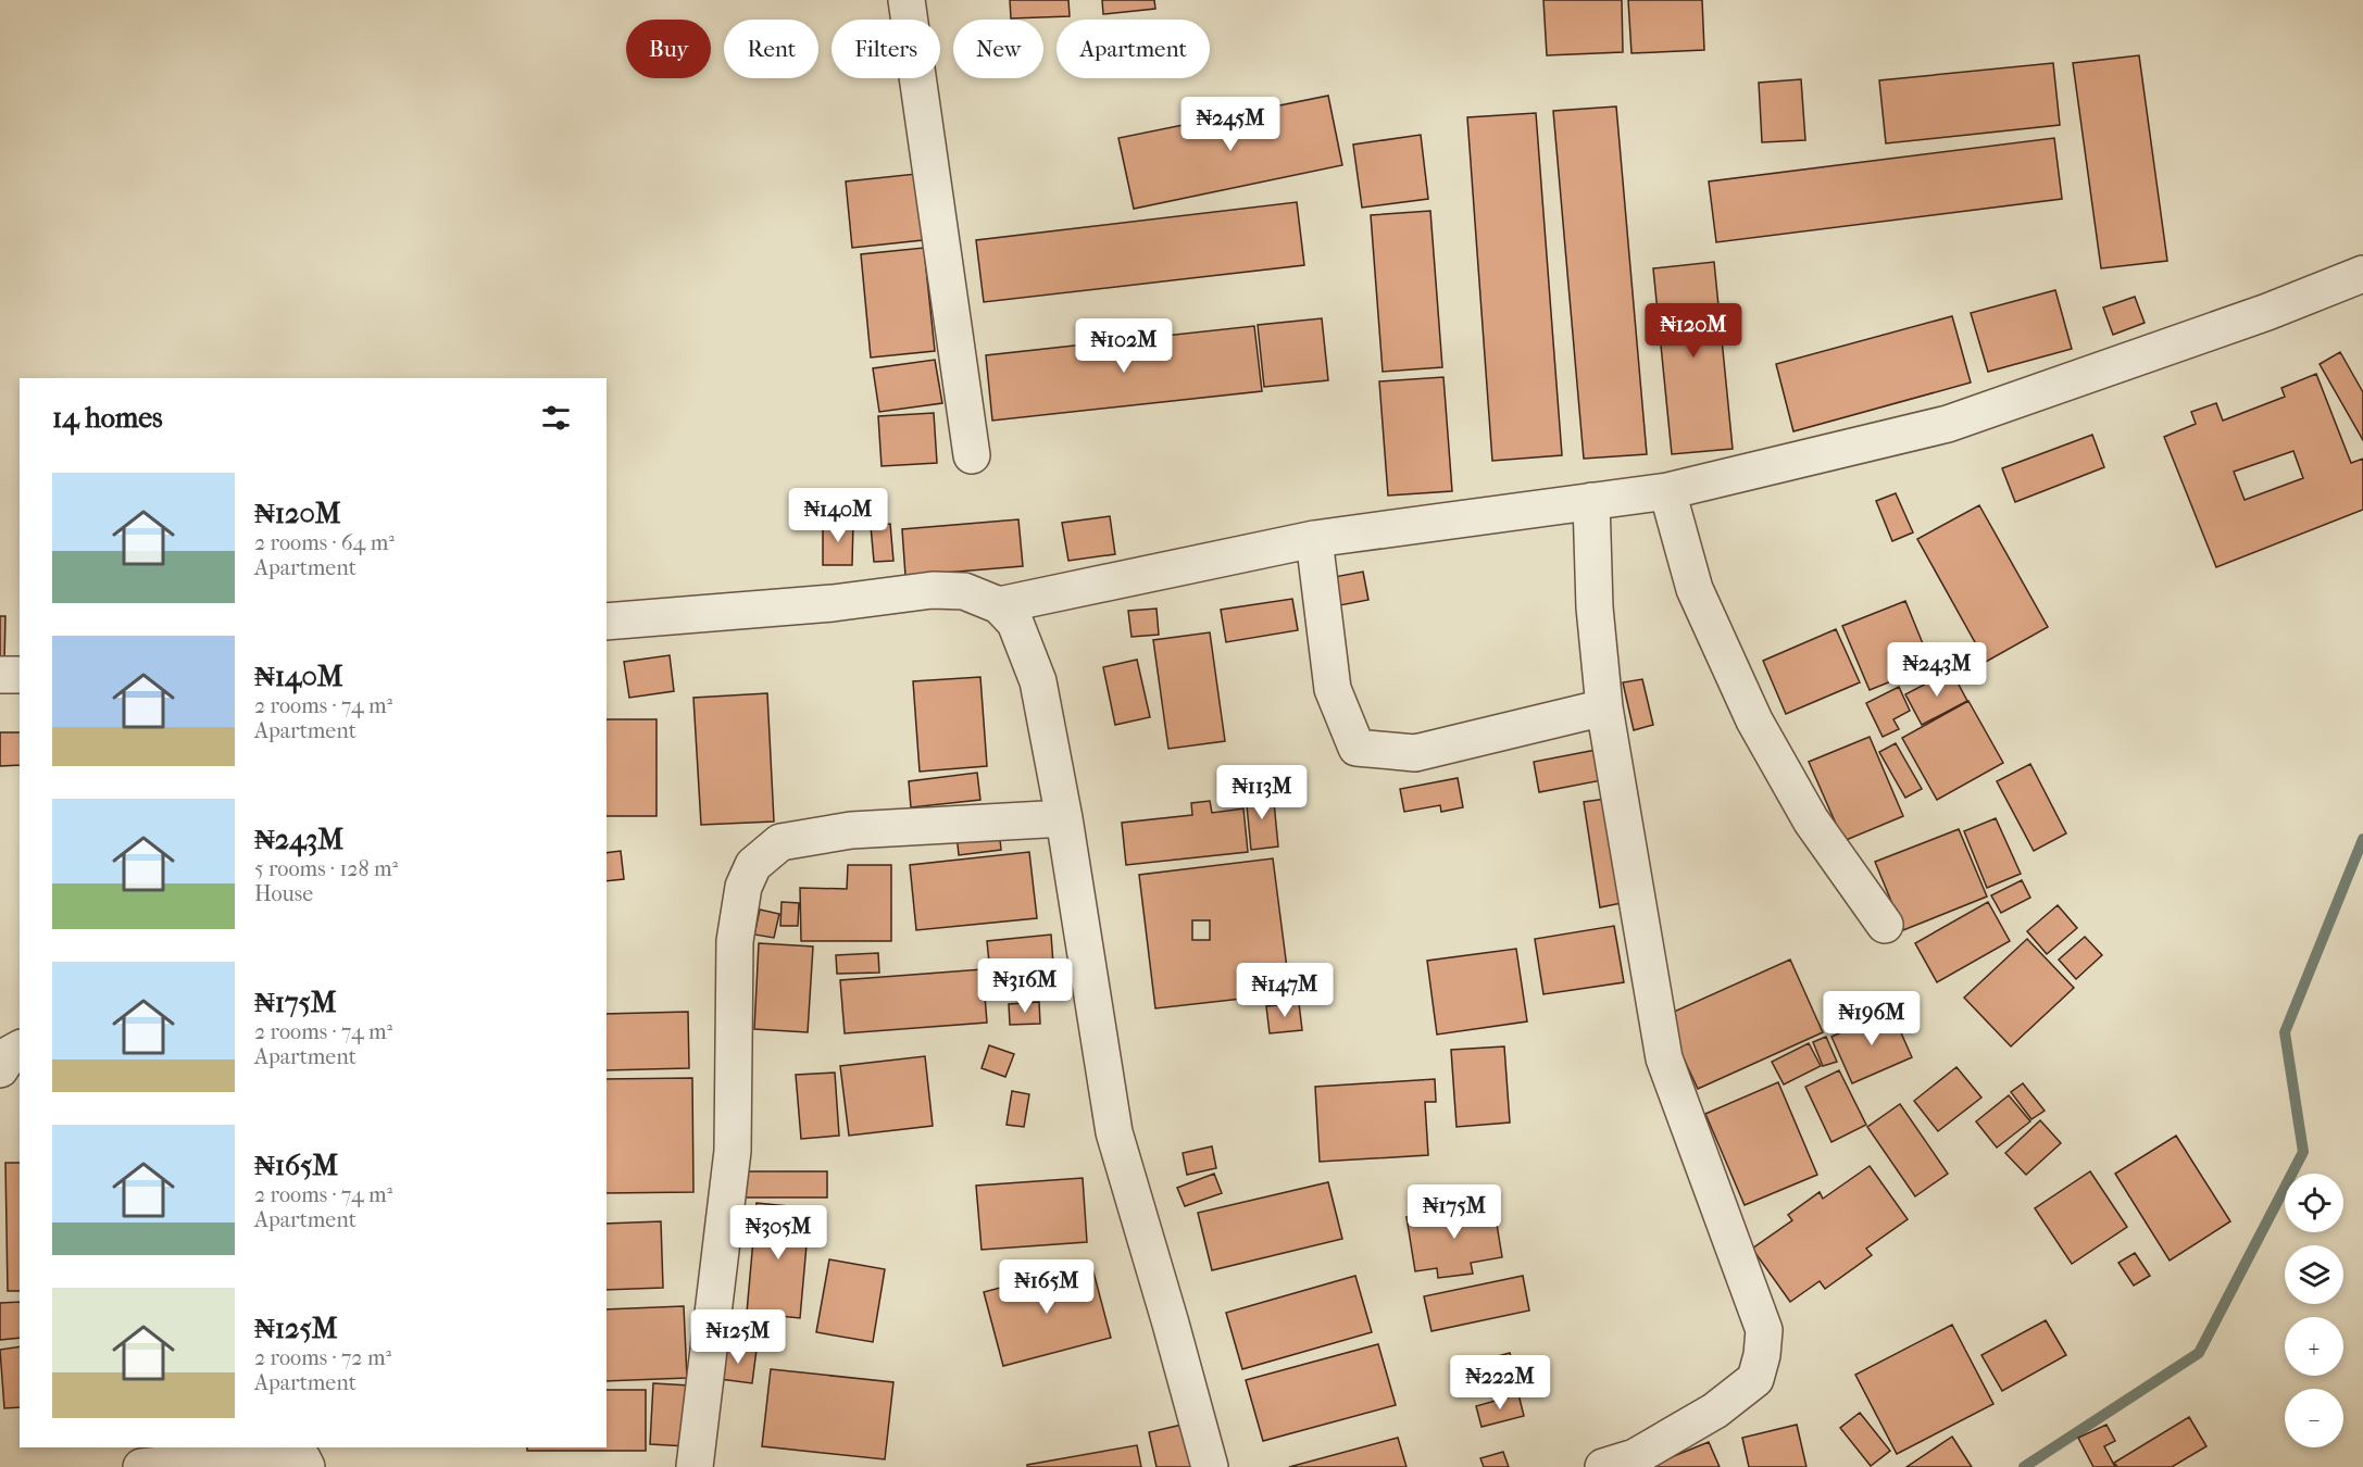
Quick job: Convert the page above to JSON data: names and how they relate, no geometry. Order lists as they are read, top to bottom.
{
  "page": {
    "chip": [
      "Buy",
      "Rent",
      "Filters",
      "New",
      "Apartment"
    ],
    "price": [
      "₦245M",
      "₦120M",
      "₦102M",
      "₦140M",
      "₦243M",
      "₦113M",
      "₦316M",
      "₦147M",
      "₦196M",
      "₦175M",
      "₦305M",
      "₦165M",
      "₦125M",
      "₦222M"
    ],
    "heading": "14 homes",
    "list": [
      {
        "name": "₦120M",
        "note": "2 rooms · 64 m² · Apartment"
      },
      {
        "name": "₦140M",
        "note": "2 rooms · 74 m² · Apartment"
      },
      {
        "name": "₦243M",
        "note": "5 rooms · 128 m² · House"
      },
      {
        "name": "₦175M",
        "note": "2 rooms · 74 m² · Apartment"
      },
      {
        "name": "₦165M",
        "note": "2 rooms · 74 m² · Apartment"
      },
      {
        "name": "₦125M",
        "note": "2 rooms · 72 m² · Apartment"
      }
    ],
    "map_buttons": ["+", "−"]
  }
}
